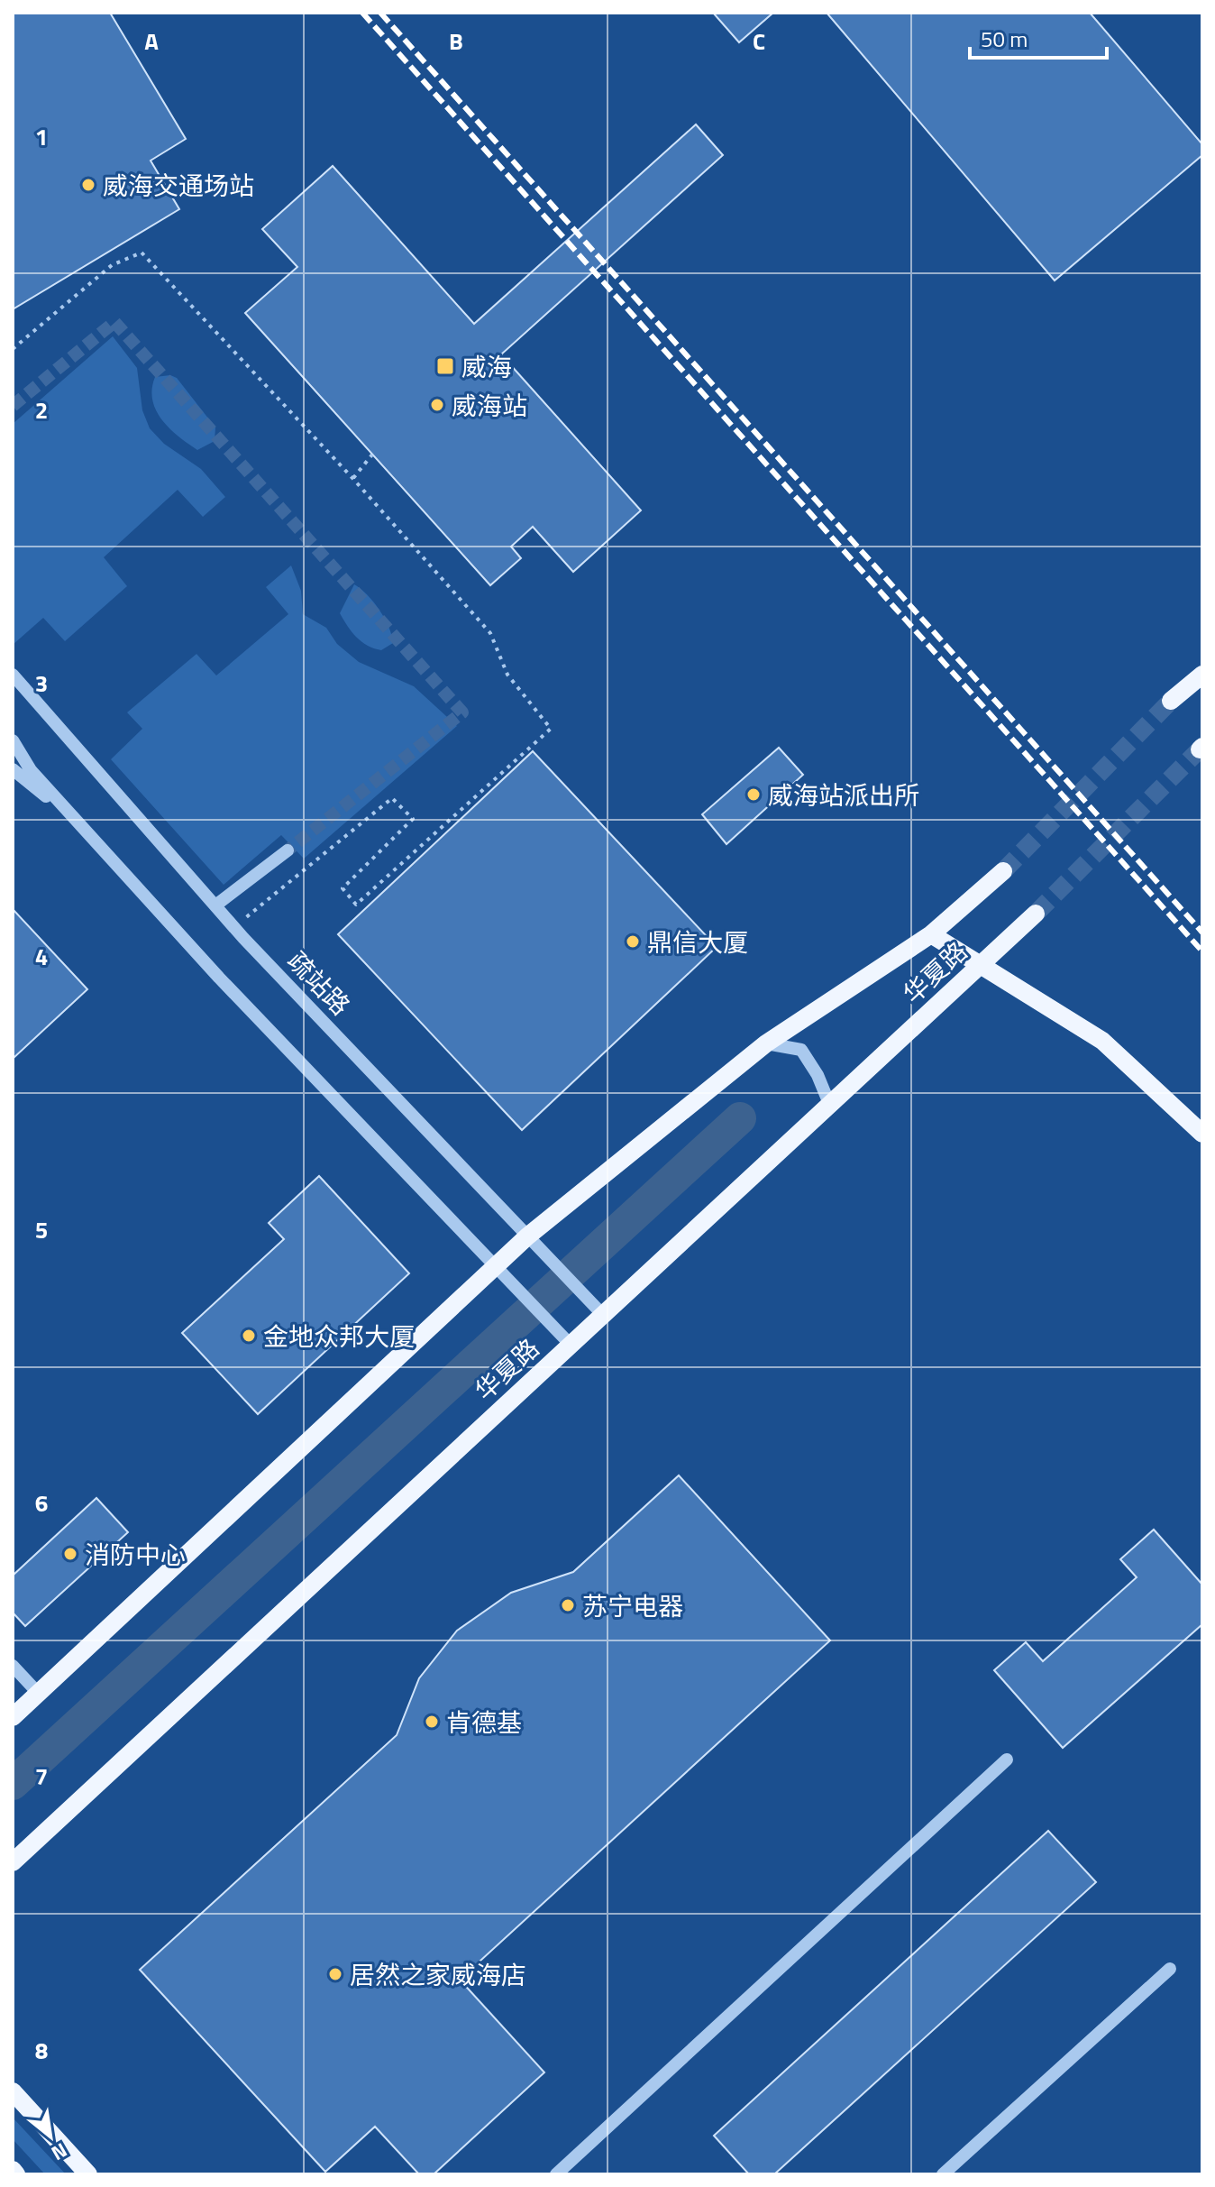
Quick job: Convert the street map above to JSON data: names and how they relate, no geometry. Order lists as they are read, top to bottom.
{
  "streets": {
    "main road": ["华夏路"],
    "street": ["疏站路"]
  },
  "crossings": [
    ["华夏路", "疏站路"]
  ],
  "places": {
    "other": [
      "威海交通场站",
      "威海站",
      "威海站派出所",
      "鼎信大厦",
      "金地众邦大厦",
      "消防中心",
      "苏宁电器",
      "肯德基",
      "居然之家威海店"
    ],
    "transit": ["威海"]
  },
  "scale_bar": "50 m",
  "north": "bottom right",
  "grid": {
    "columns": ["A", "B", "C"],
    "rows": [
      "1",
      "2",
      "3",
      "4",
      "5",
      "6",
      "7",
      "8"
    ]
  }
}
